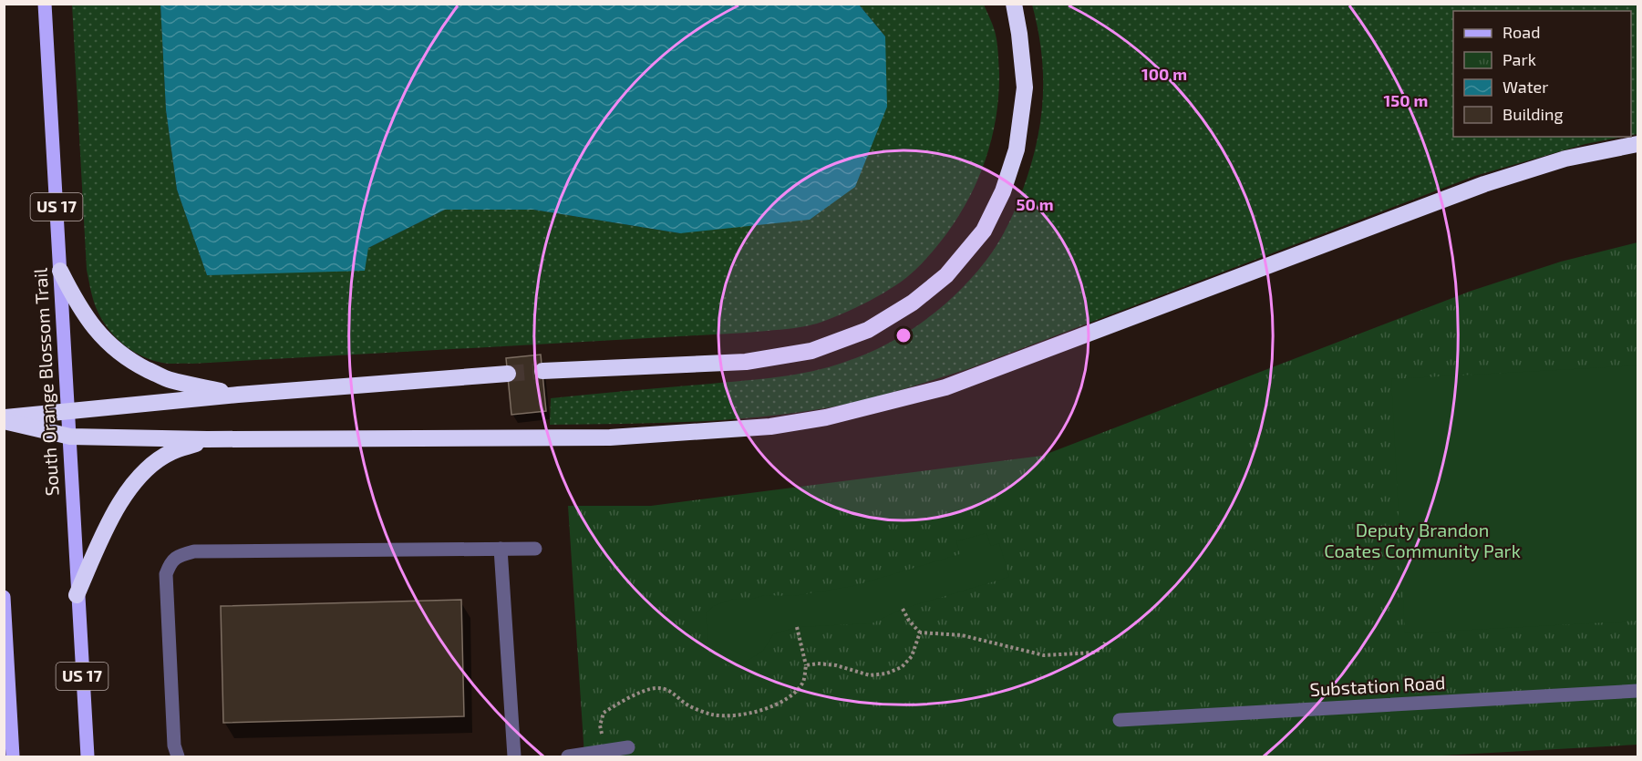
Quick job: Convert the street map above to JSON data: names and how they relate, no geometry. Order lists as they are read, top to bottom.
{
  "streets": {
    "main road": ["US 17", "South Orange Blossom Trail"],
    "street": ["Substation Road"]
  },
  "parks": ["Deputy Brandon Coates Community Park"],
  "legend": [
    "Road",
    "Park",
    "Water",
    "Building"
  ],
  "rings": ["100 m", "150 m", "50 m"]
}
